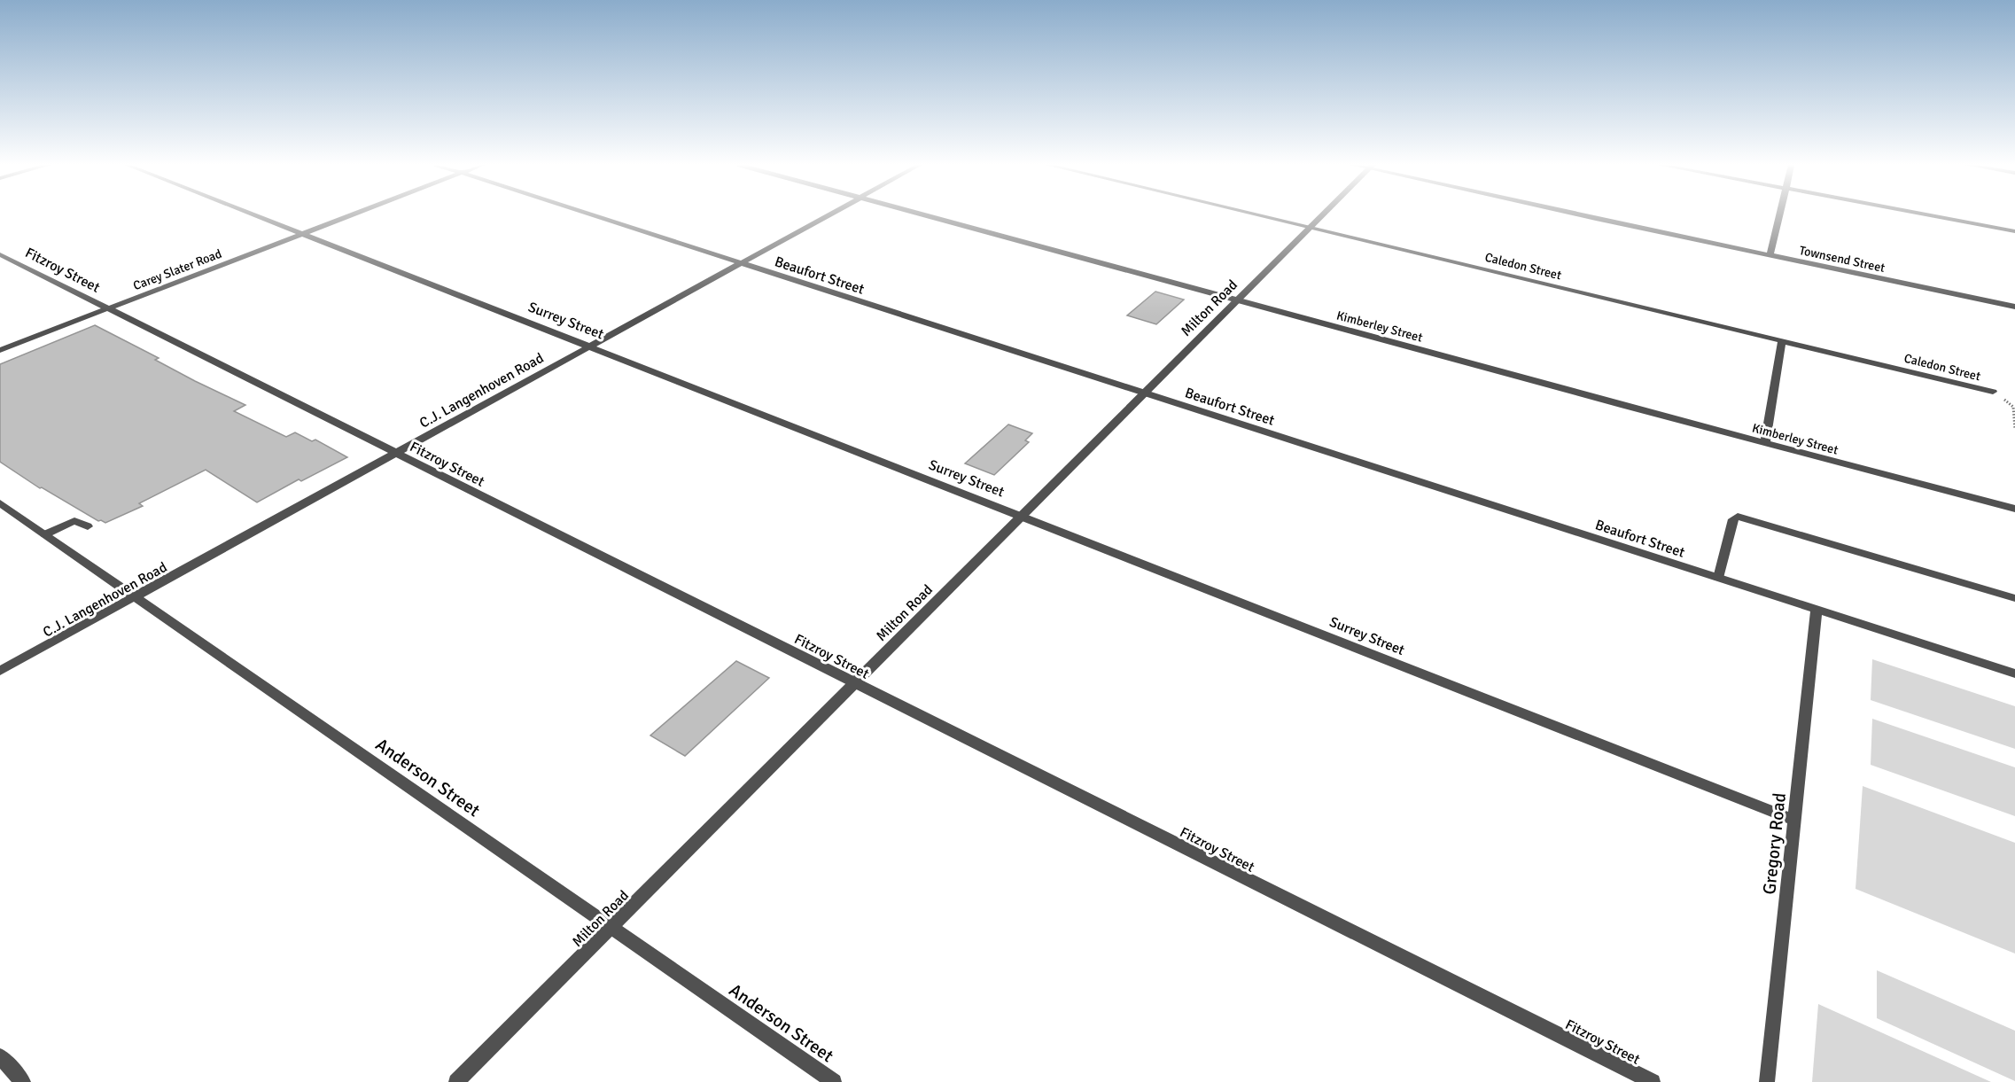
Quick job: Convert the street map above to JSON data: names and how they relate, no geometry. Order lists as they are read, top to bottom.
{
  "streets": {
    "street": [
      "Townsend Street",
      "Caledon Street",
      "Fitzroy Street",
      "Carey Slater Road",
      "Beaufort Street",
      "Milton Road",
      "Surrey Street",
      "Kimberley Street",
      "C.J. Langenhoven Road",
      "Anderson Street",
      "Gregory Road"
    ]
  },
  "crossings": [
    ["Caledon Street", "Milton Road"],
    ["Fitzroy Street", "Carey Slater Road"],
    ["Fitzroy Street", "Milton Road"],
    ["Fitzroy Street", "C.J. Langenhoven Road"],
    ["Carey Slater Road", "Surrey Street"],
    ["Beaufort Street", "Milton Road"],
    ["Beaufort Street", "C.J. Langenhoven Road"],
    ["Beaufort Street", "Gregory Road"],
    ["Milton Road", "Surrey Street"],
    ["Milton Road", "Kimberley Street"],
    ["Milton Road", "Anderson Street"],
    ["Surrey Street", "C.J. Langenhoven Road"],
    ["Surrey Street", "Gregory Road"],
    ["C.J. Langenhoven Road", "Anderson Street"]
  ]
}
